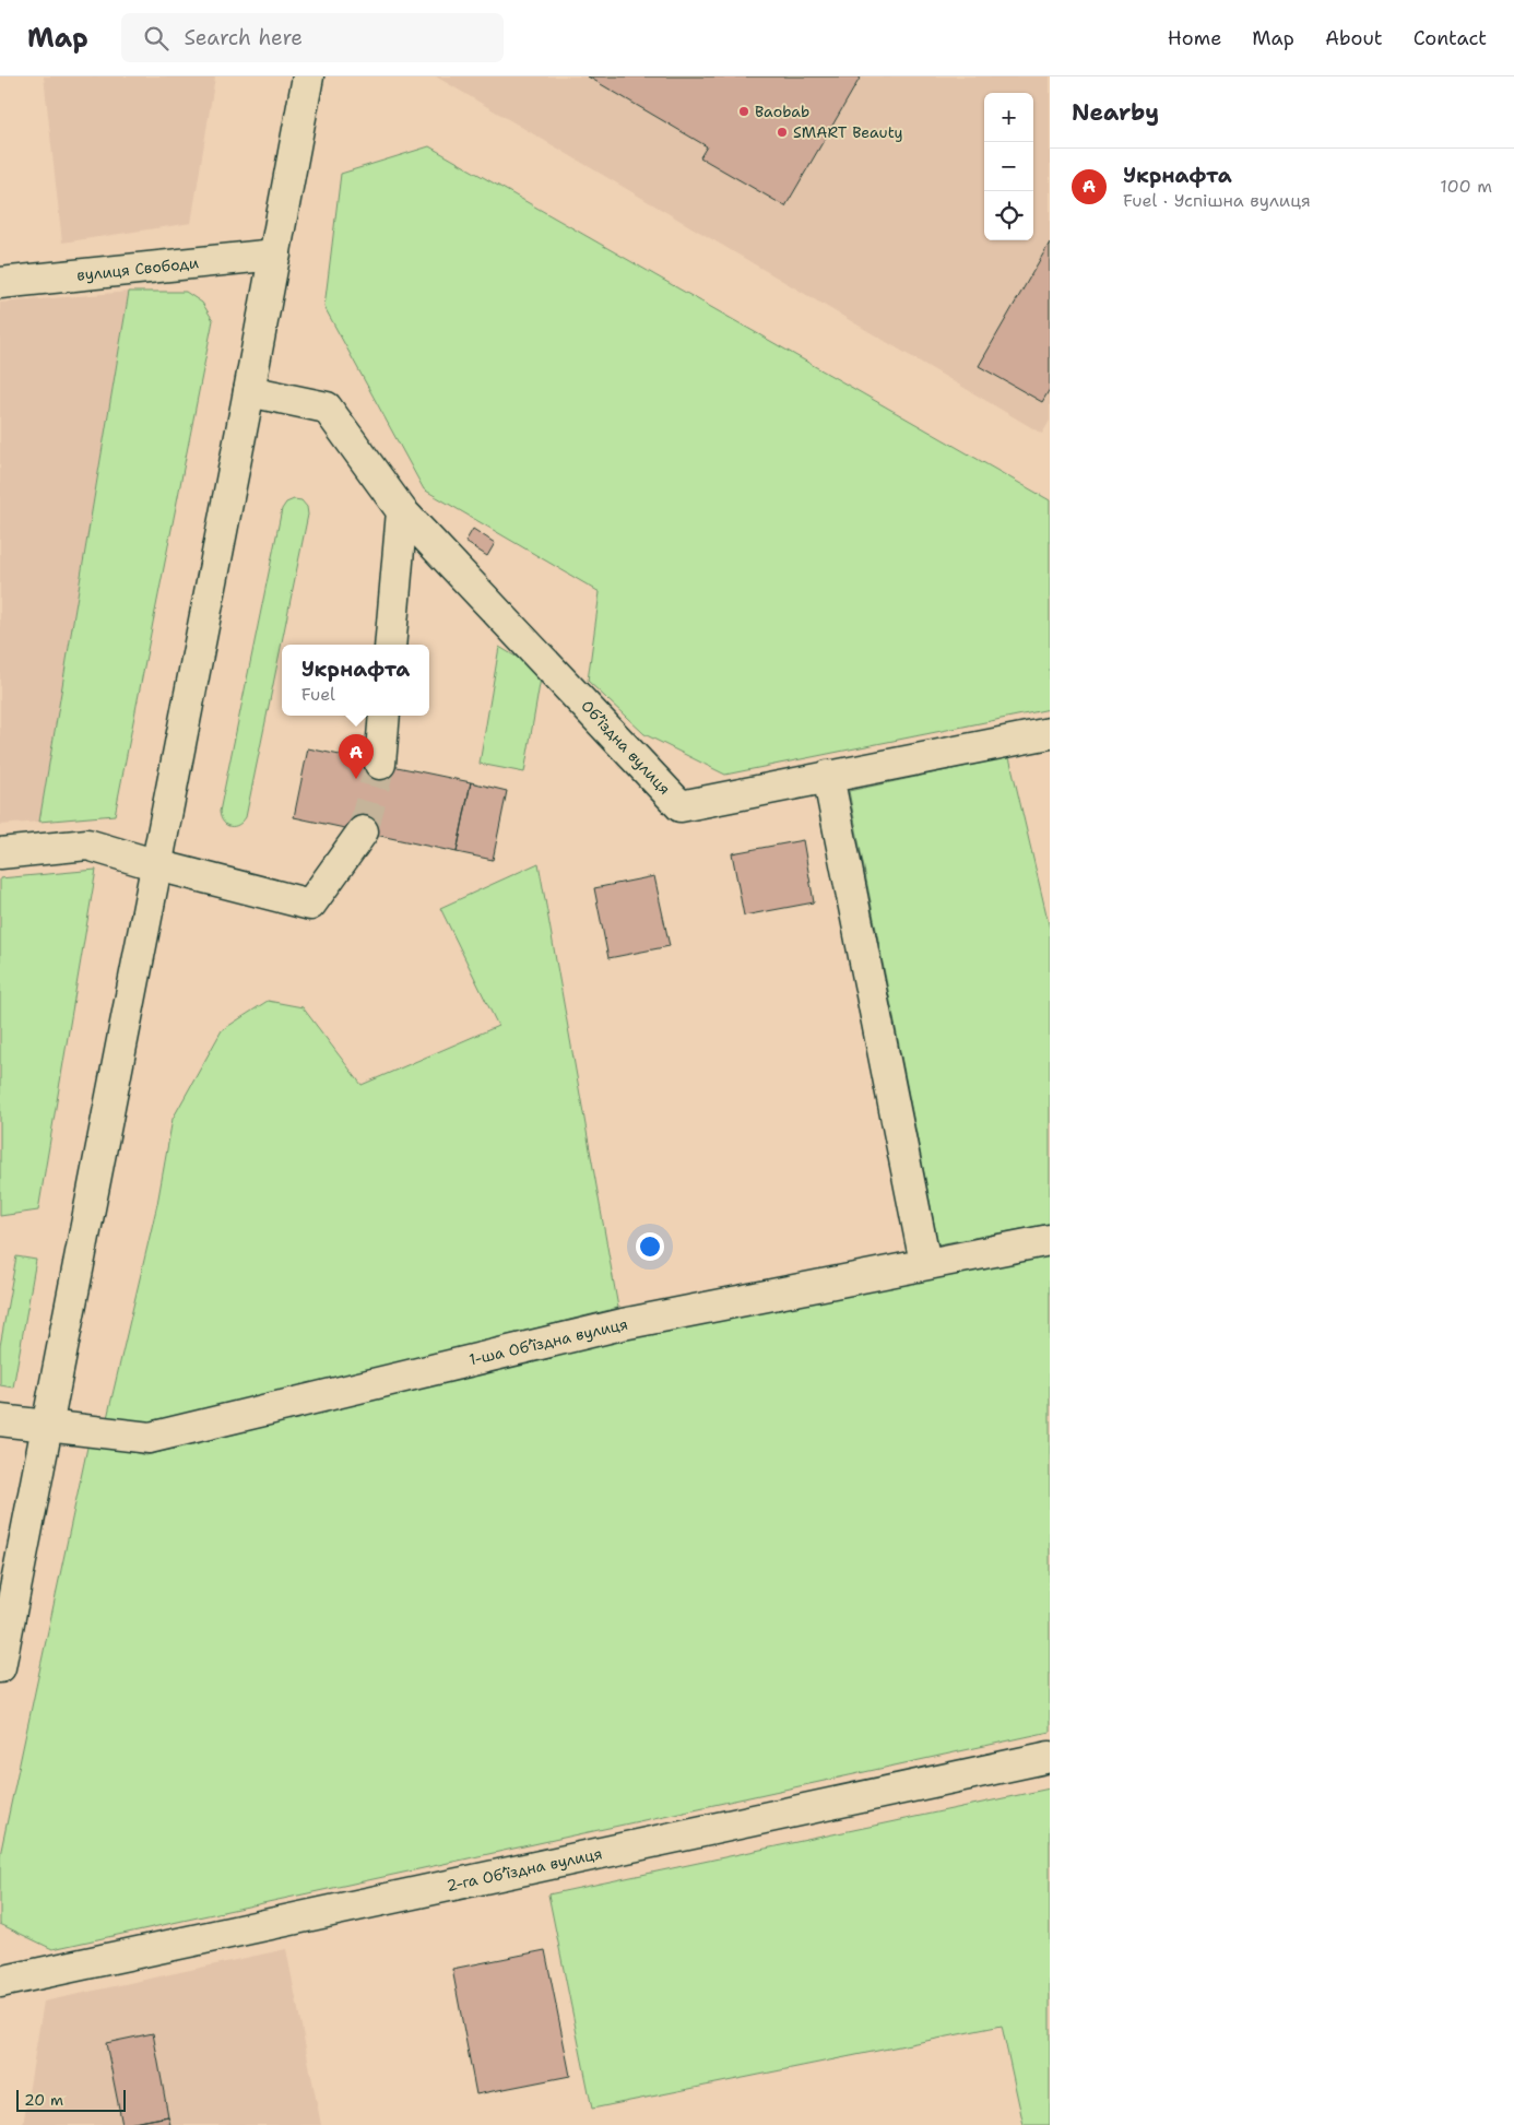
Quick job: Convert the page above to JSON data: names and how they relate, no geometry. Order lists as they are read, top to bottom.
{
  "streets": {
    "street": [
      "вулиця Свободи",
      "Обʼїздна вулиця",
      "1-ша Обʼїздна вулиця",
      "2-га Обʼїздна вулиця"
    ]
  },
  "places": ["Baobab", "SMART Beauty"],
  "scale_bar": "20 m",
  "page": {
    "header": "Map",
    "search": "Search here",
    "nav": [
      "Home",
      "Map",
      "About",
      "Contact"
    ],
    "heading": "Nearby",
    "map_buttons": ["+", "−"],
    "list": [
      {
        "mark": "A",
        "name": "Укрнафта",
        "note": "Fuel · Успішна вулиця",
        "value": "100 m"
      }
    ],
    "popup": ["Укрнафта", "Fuel"],
    "pins": "A",
    "scale": "20 m"
  }
}
